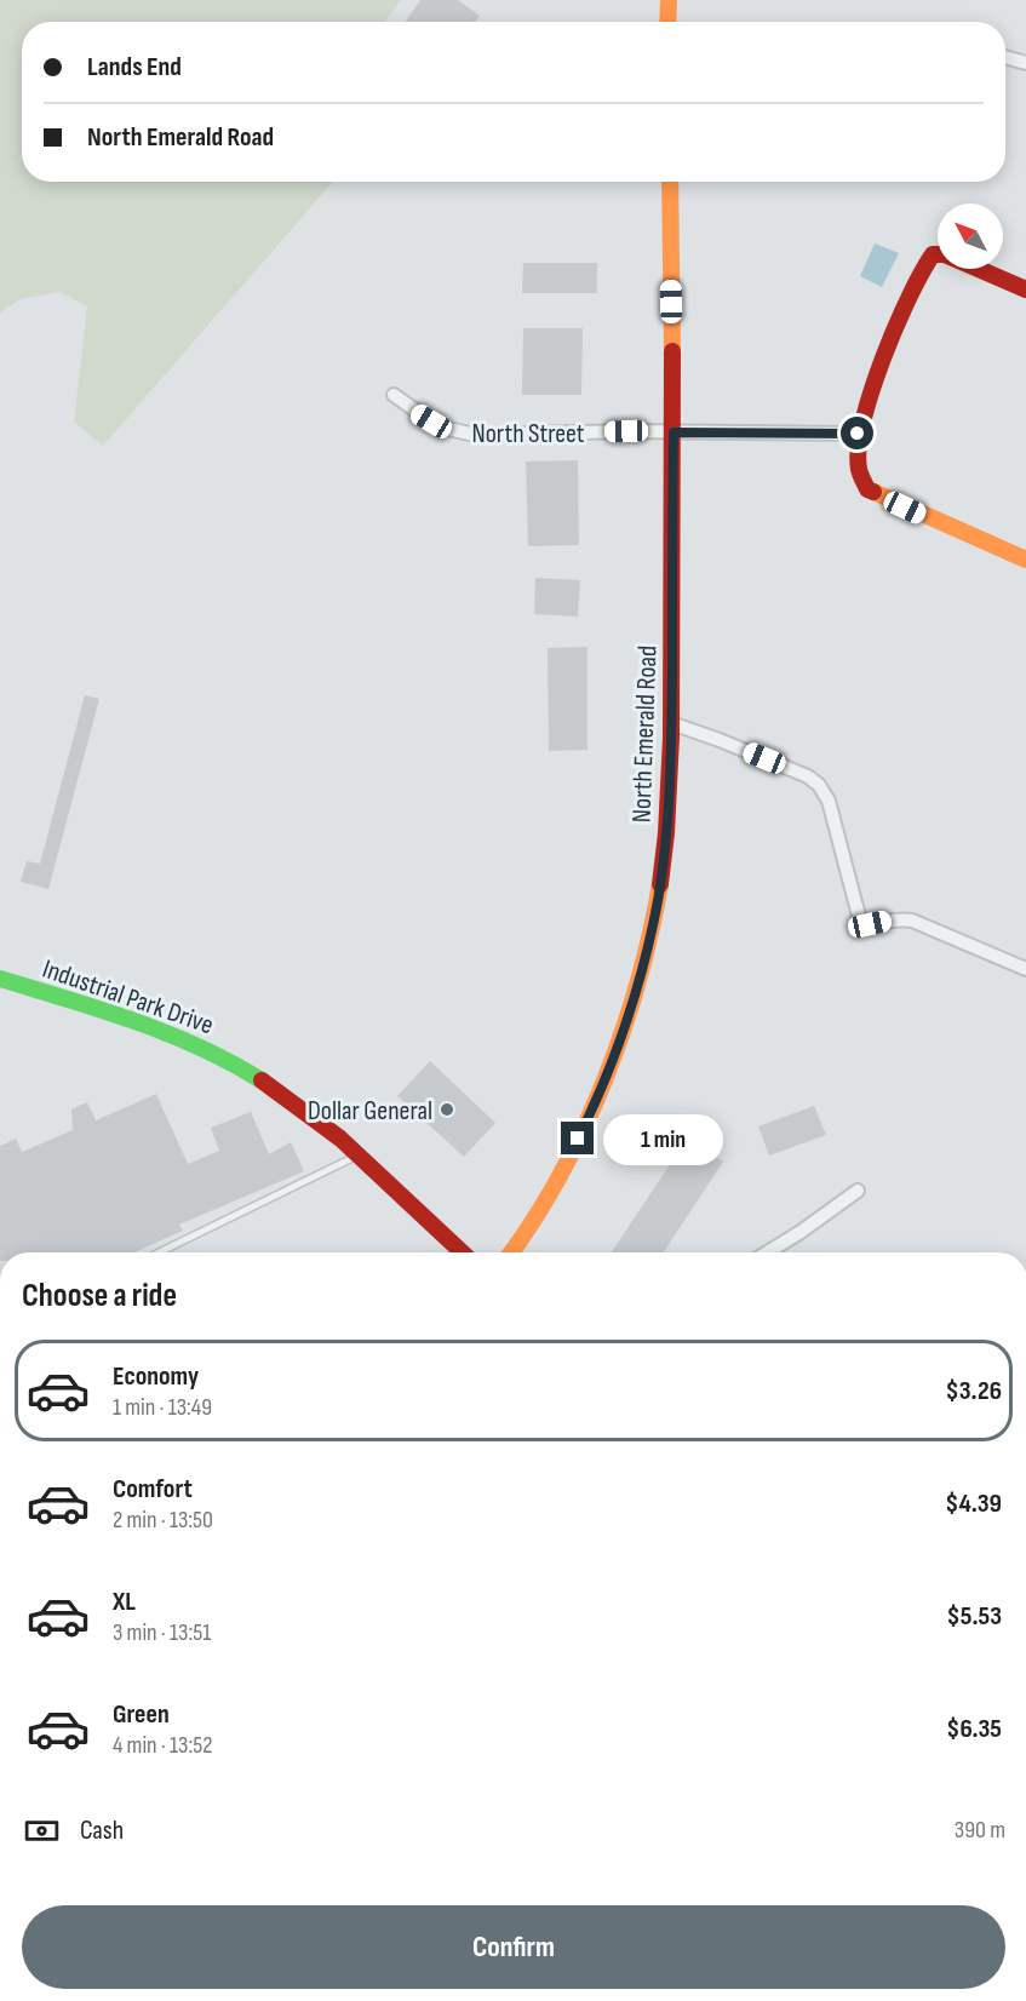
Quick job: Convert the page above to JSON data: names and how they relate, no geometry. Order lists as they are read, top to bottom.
{
  "streets": {
    "main road": ["North Emerald Road", "Industrial Park Drive"],
    "street": ["North Street"]
  },
  "crossings": [
    ["North Street", "North Emerald Road"]
  ],
  "places": ["Dollar General"],
  "north": "top left",
  "page": {
    "banner": ["Lands End", "North Emerald Road"],
    "bubble": "1 min",
    "heading": "Choose a ride",
    "list": [
      {
        "name": "Economy",
        "note": "1 min · 13:49",
        "value": "$3.26"
      },
      {
        "name": "Comfort",
        "note": "2 min · 13:50",
        "value": "$4.39"
      },
      {
        "name": "XL",
        "note": "3 min · 13:51",
        "value": "$5.53"
      },
      {
        "name": "Green",
        "note": "4 min · 13:52",
        "value": "$6.35"
      }
    ],
    "pay": ["Cash", "390 m"],
    "buttons": "Confirm"
  }
}
